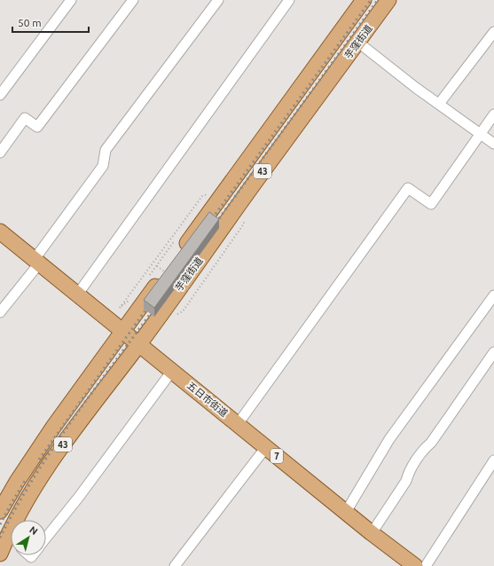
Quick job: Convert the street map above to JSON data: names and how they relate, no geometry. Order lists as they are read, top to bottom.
{
  "streets": {
    "main road": [
      "芋窪街道",
      "43",
      "五日市街道",
      "7"
    ]
  },
  "crossings": [
    ["芋窪街道", "五日市街道"]
  ],
  "scale_bar": "50 m",
  "north": "top right"
}
